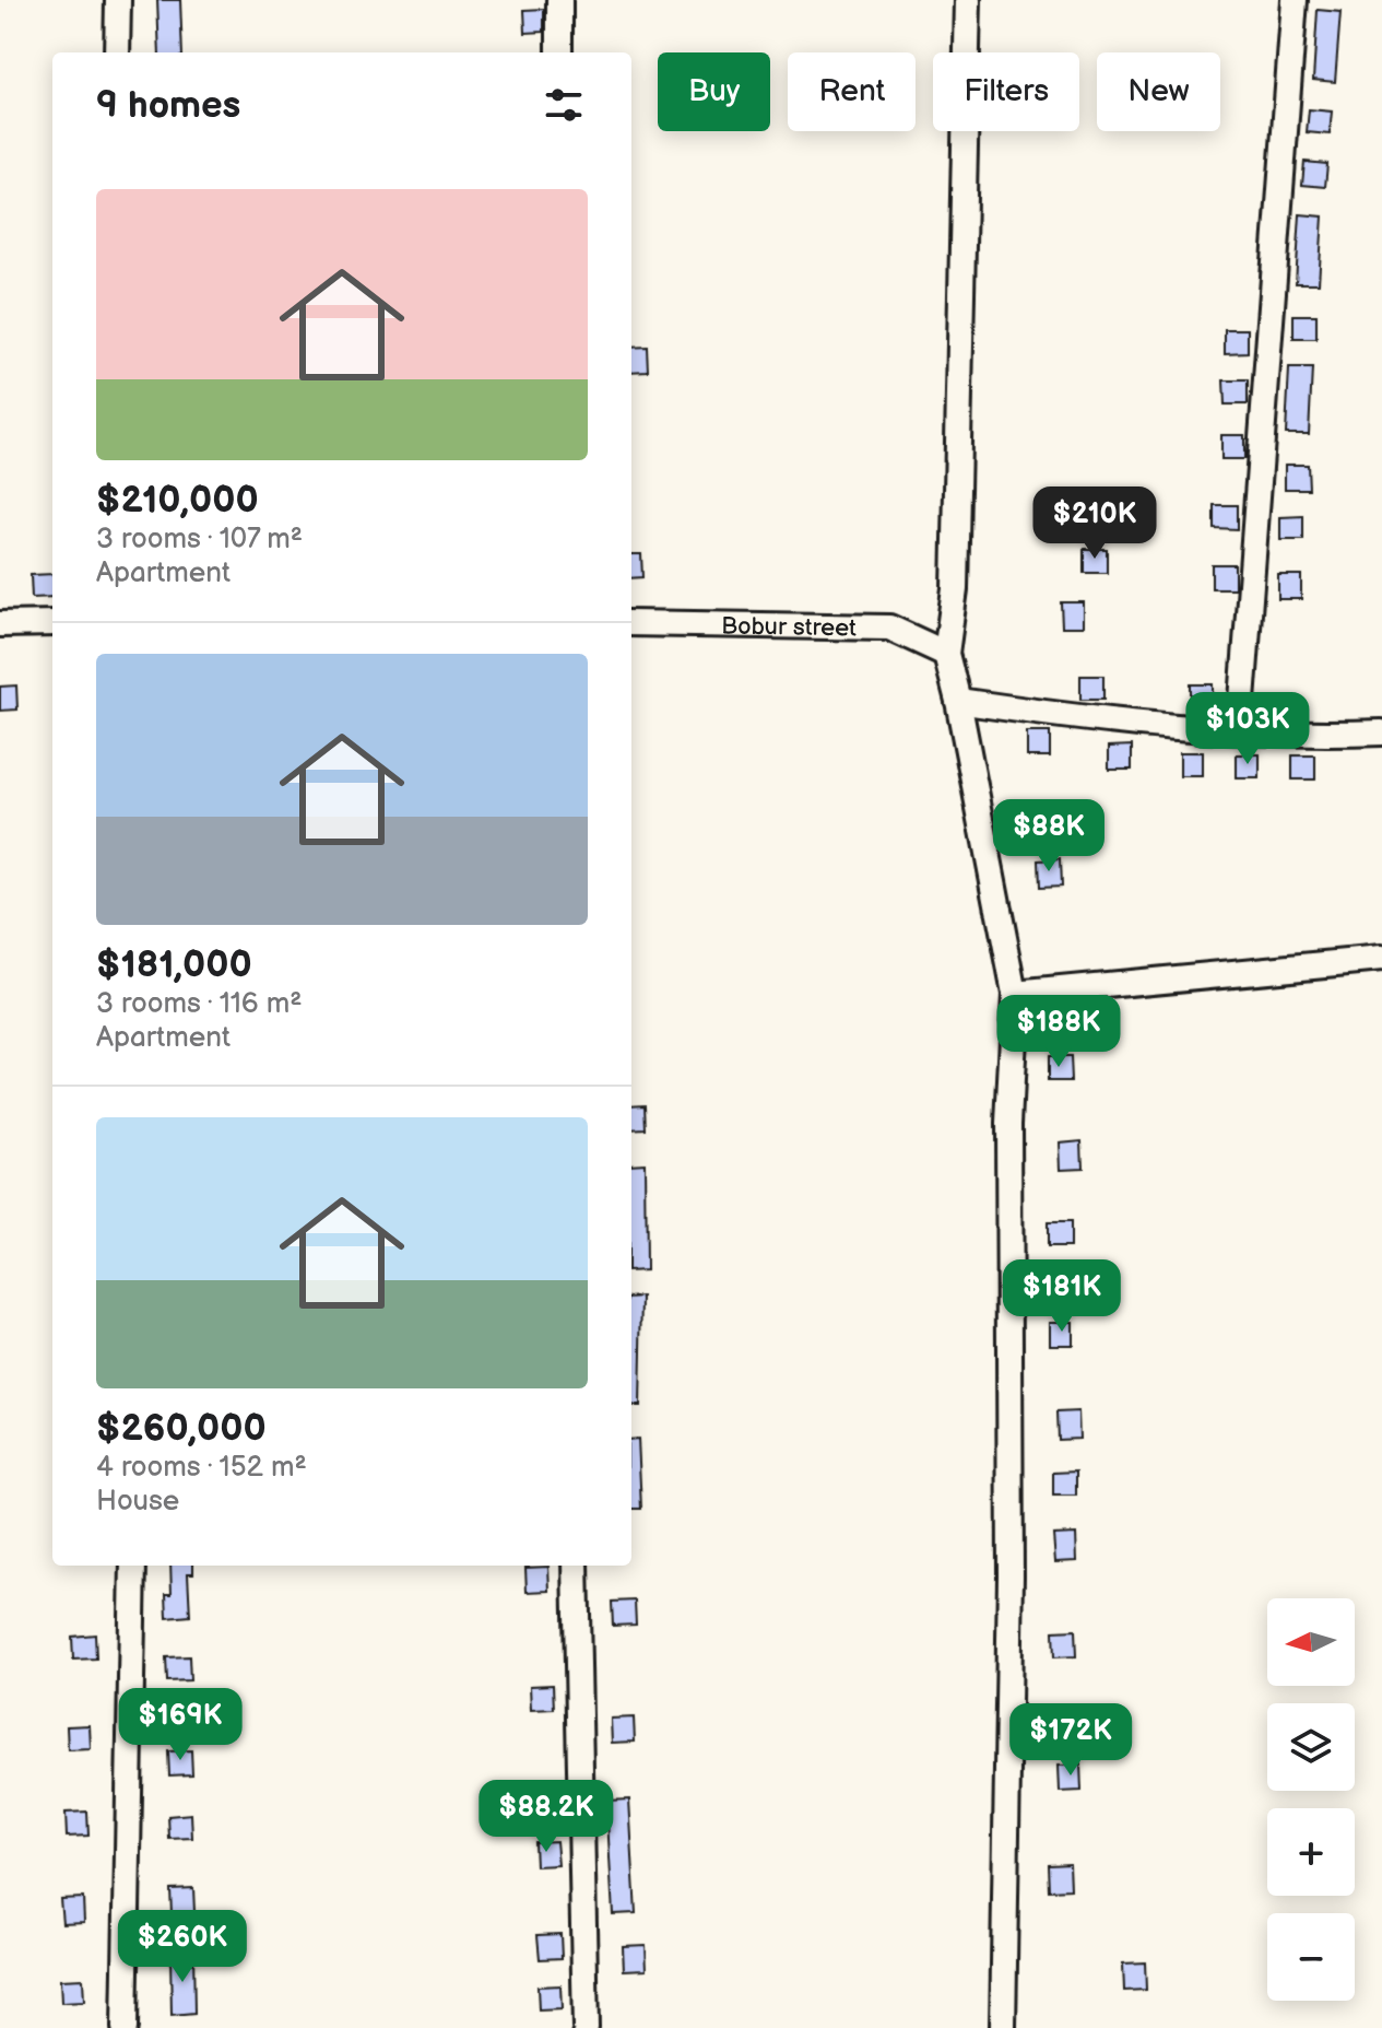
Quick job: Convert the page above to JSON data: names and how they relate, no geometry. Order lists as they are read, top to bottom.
{
  "streets": {
    "street": ["Bobur street"]
  },
  "north": "left",
  "page": {
    "chip": [
      "Buy",
      "Rent",
      "Filters",
      "New"
    ],
    "heading": "9 homes",
    "list": [
      {
        "name": "$210,000",
        "note": "3 rooms · 107 m² · Apartment"
      },
      {
        "name": "$181,000",
        "note": "3 rooms · 116 m² · Apartment"
      },
      {
        "name": "$260,000",
        "note": "4 rooms · 152 m² · House"
      }
    ],
    "price": [
      "$210K",
      "$103K",
      "$88K",
      "$188K",
      "$181K",
      "$169K",
      "$172K",
      "$88.2K",
      "$260K"
    ],
    "map_buttons": ["+", "−"]
  }
}
